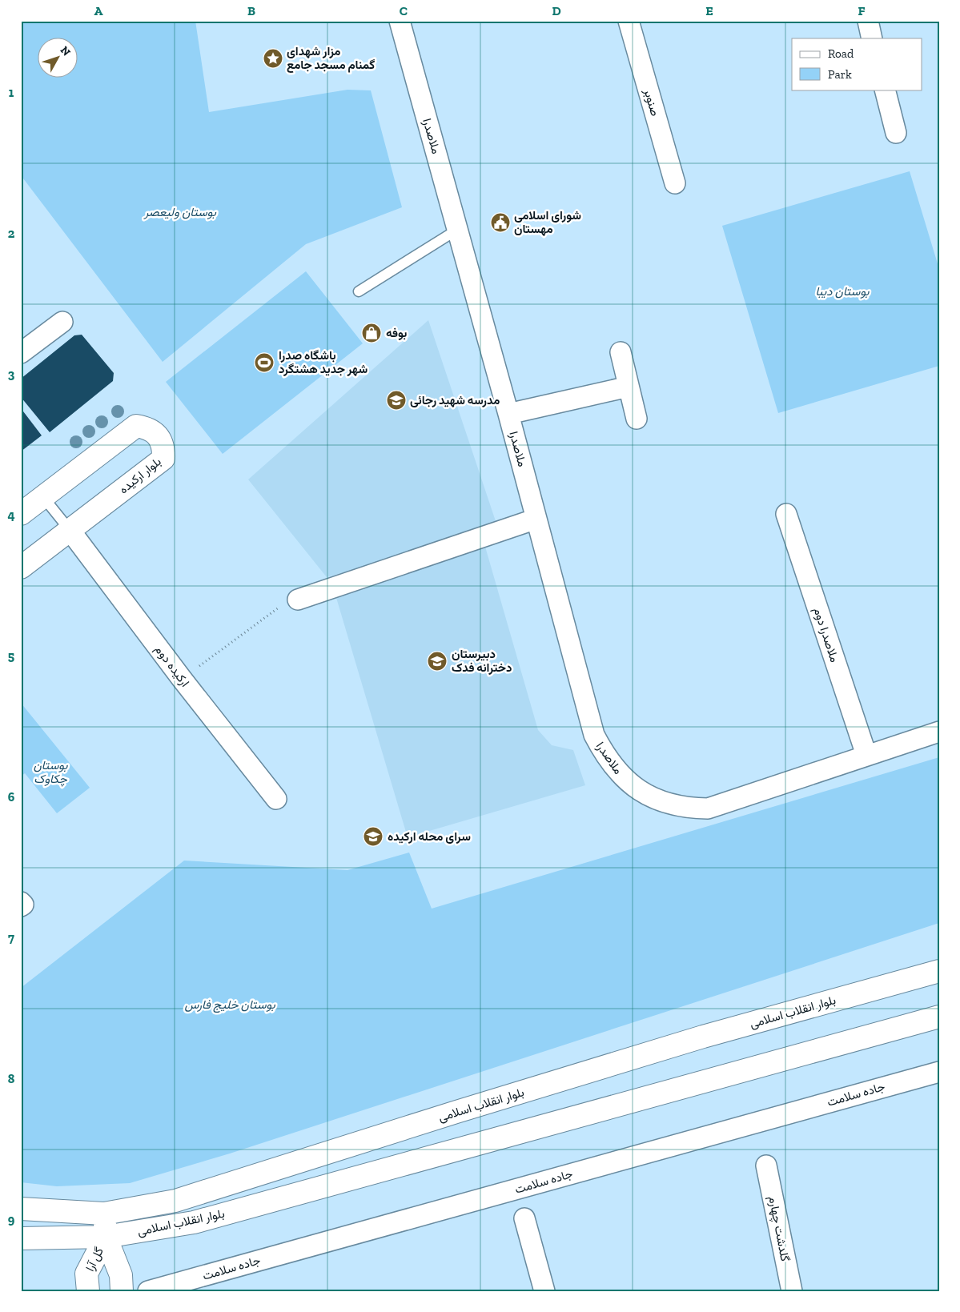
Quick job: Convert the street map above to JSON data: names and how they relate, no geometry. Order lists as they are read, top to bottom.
{
  "streets": {
    "street": [
      "صنوبر",
      "ملاصدرا",
      "بلوار ارکیده",
      "ملاصدرا دوم",
      "ارکیده دوم",
      "بلوار انقلاب اسلامی",
      "جاده سلامت",
      "گلدشت چهارم",
      "گل آرا"
    ]
  },
  "crossings": [
    ["ملاصدرا", "ملاصدرا دوم"],
    ["بلوار ارکیده", "ارکیده دوم"],
    ["بلوار انقلاب اسلامی", "گل آرا"]
  ],
  "parks": [
    "بوستان ولیعصر",
    "بوستان دیبا",
    "بوستان چکاوک",
    "بوستان خلیج فارس"
  ],
  "places": {
    "place": ["مزار شهدای گمنام مسجد جامع"],
    "public building": ["شورای اسلامی مهستان"],
    "shop": ["بوفه"],
    "sports": ["باشگاه صدرا شهر جدید هشتگرد"],
    "school or university": ["مدرسه شهید رجائی", "دبیرستان دخترانه فدک", "سرای محله ارکیده"]
  },
  "legend": ["Road", "Park"],
  "north": "top right",
  "grid": {
    "columns": [
      "A",
      "B",
      "C",
      "D",
      "E",
      "F"
    ],
    "rows": [
      "1",
      "2",
      "3",
      "4",
      "5",
      "6",
      "7",
      "8",
      "9"
    ]
  }
}
